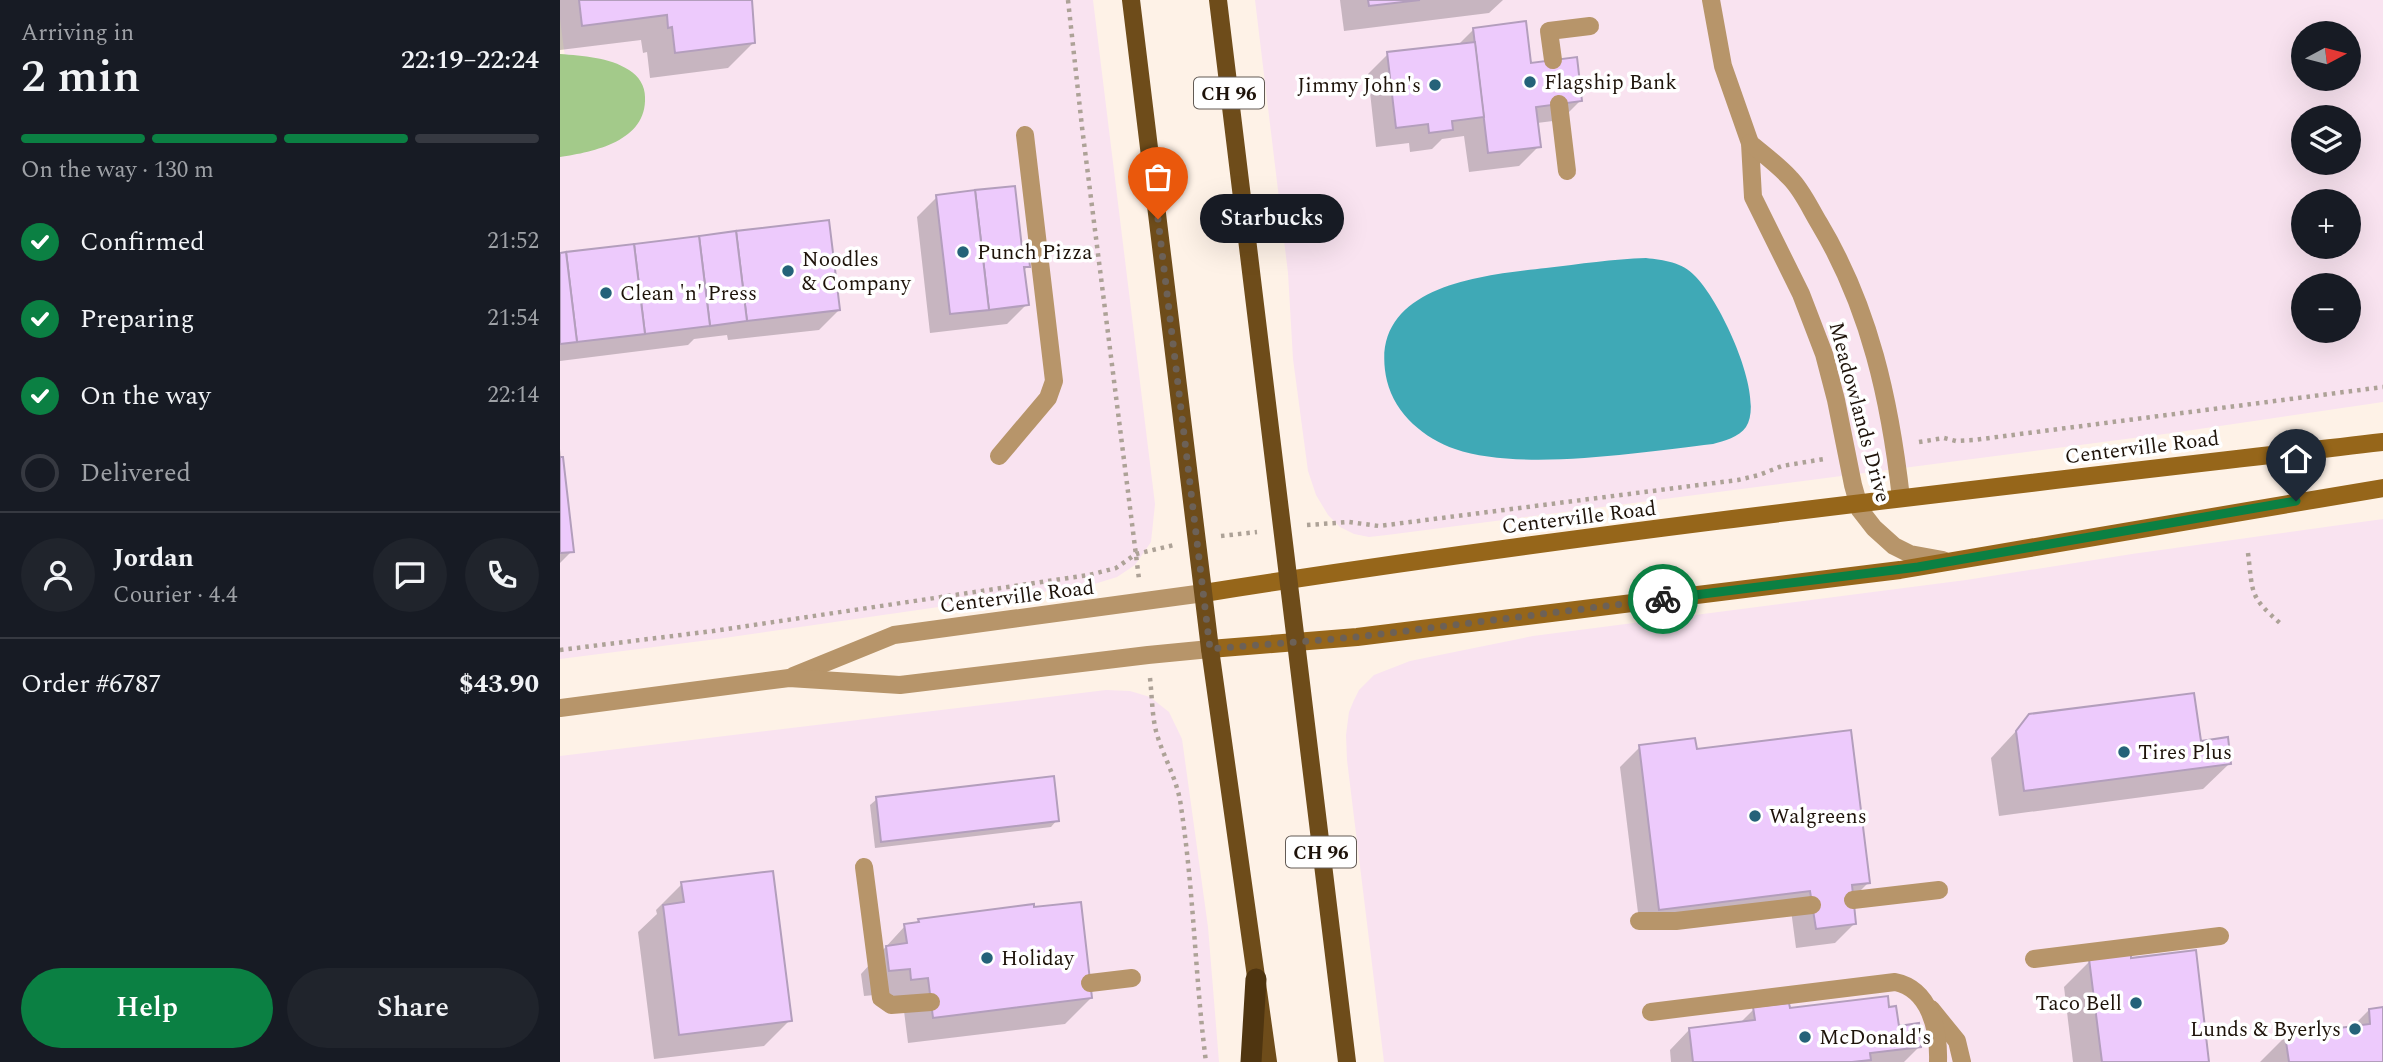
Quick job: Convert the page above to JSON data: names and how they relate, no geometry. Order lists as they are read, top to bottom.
{
  "streets": {
    "main road": ["CH 96", "Centerville Road"],
    "street": ["Meadowlands Drive"]
  },
  "crossings": [
    ["CH 96", "Centerville Road"],
    ["Meadowlands Drive", "Centerville Road"]
  ],
  "places": [
    "Flagship Bank",
    "Jimmy John's",
    "Starbucks",
    "Punch Pizza",
    "Noodles & Company",
    "Clean 'n' Press",
    "Tires Plus",
    "Walgreens",
    "Holiday",
    "Taco Bell",
    "Lunds & Byerlys",
    "McDonald's"
  ],
  "north": "right",
  "page": {
    "heading": ["2 min", "Arriving in", "22:19–22:24"],
    "panel": [
      "Jordan",
      "Courier · 4.4",
      "Order #6787",
      "$43.90"
    ],
    "map_buttons": ["+", "−"],
    "bar": "On the way · 130 m",
    "bubble": "Starbucks",
    "list": [
      ["Confirmed", "21:52"],
      ["Preparing", "21:54"],
      ["On the way", "22:14"],
      "Delivered"
    ],
    "buttons": ["Help", "Share"]
  }
}
